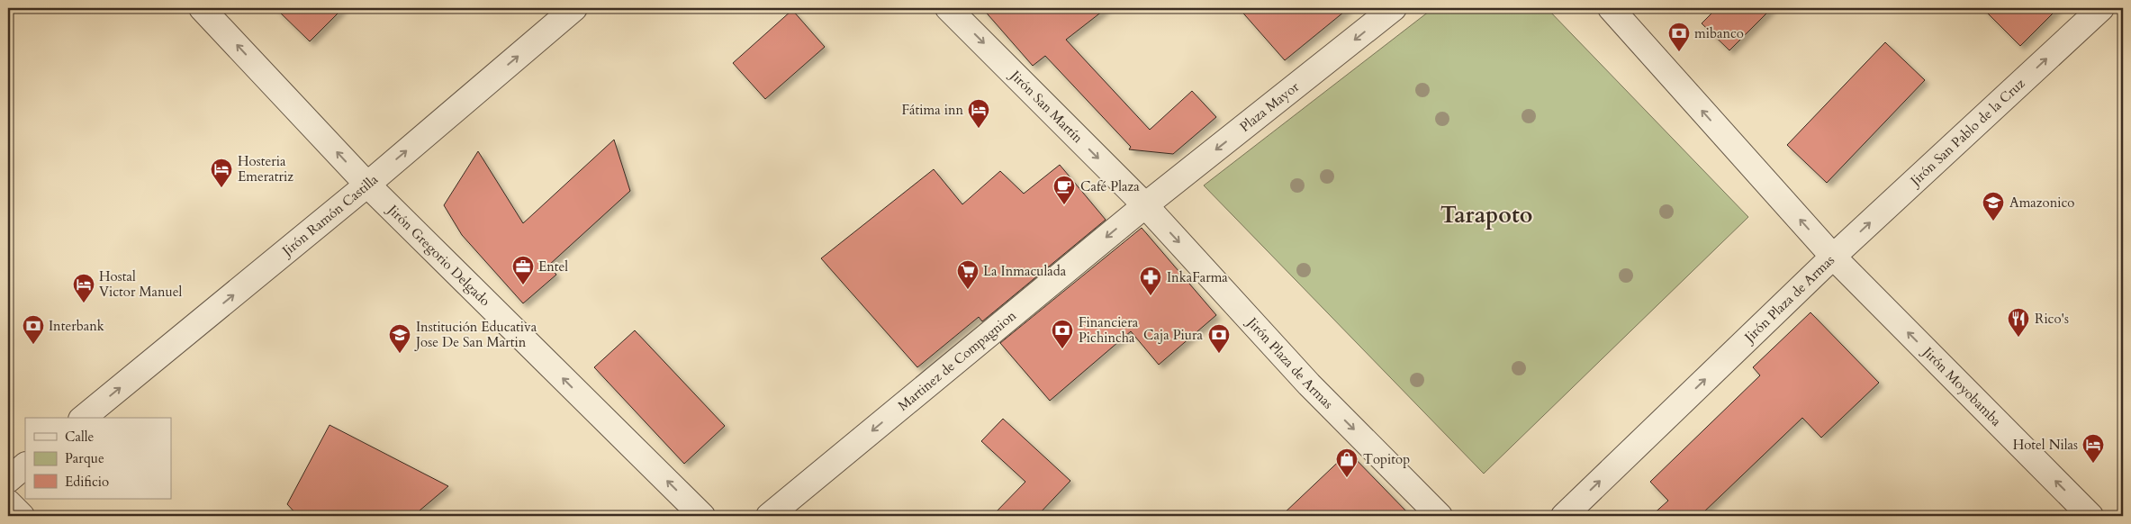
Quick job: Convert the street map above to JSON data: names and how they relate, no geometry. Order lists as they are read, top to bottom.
{
  "streets": {
    "street": [
      "Jirón San Martín",
      "Plaza Mayor",
      "Jirón San Pablo de la Cruz",
      "Jirón Ramón Castilla",
      "Jirón Gregorio Delgado",
      "Jirón Plaza de Armas",
      "Martinez de Compagnion",
      "Jirón Moyobamba"
    ]
  },
  "crossings": [
    ["Jirón San Martín", "Plaza Mayor"],
    ["Jirón San Martín", "Jirón Plaza de Armas"],
    ["Jirón San Martín", "Martinez de Compagnion"],
    ["Plaza Mayor", "Jirón Plaza de Armas"],
    ["Plaza Mayor", "Martinez de Compagnion"],
    ["Jirón San Pablo de la Cruz", "Jirón Plaza de Armas"],
    ["Jirón San Pablo de la Cruz", "Jirón Moyobamba"],
    ["Jirón Ramón Castilla", "Jirón Gregorio Delgado"],
    ["Jirón Plaza de Armas", "Martinez de Compagnion"],
    ["Jirón Plaza de Armas", "Jirón Moyobamba"]
  ],
  "one_way": [
    "Jirón San Martín",
    "Plaza Mayor",
    "Jirón San Pablo de la Cruz",
    "Jirón Ramón Castilla",
    "Jirón Gregorio Delgado",
    "Martinez de Compagnion",
    "Jirón Moyobamba"
  ],
  "districts": ["Tarapoto"],
  "places": {
    "bank": [
      "mibanco",
      "Interbank",
      "Financiera Pichincha",
      "Caja Piura"
    ],
    "hotel": [
      "Fátima inn",
      "Hosteria Emeratriz",
      "Hostal Victor Manuel",
      "Hotel Nilas"
    ],
    "cafe": ["Café Plaza"],
    "school or university": ["Amazonico", "Institución Educativa Jose De San Martin"],
    "office": ["Entel"],
    "supermarket": ["La Inmaculada"],
    "pharmacy": ["InkaFarma"],
    "restaurant": ["Rico's"],
    "shop": ["Topitop"]
  },
  "legend": ["Calle", "Parque", "Edificio"]
}
